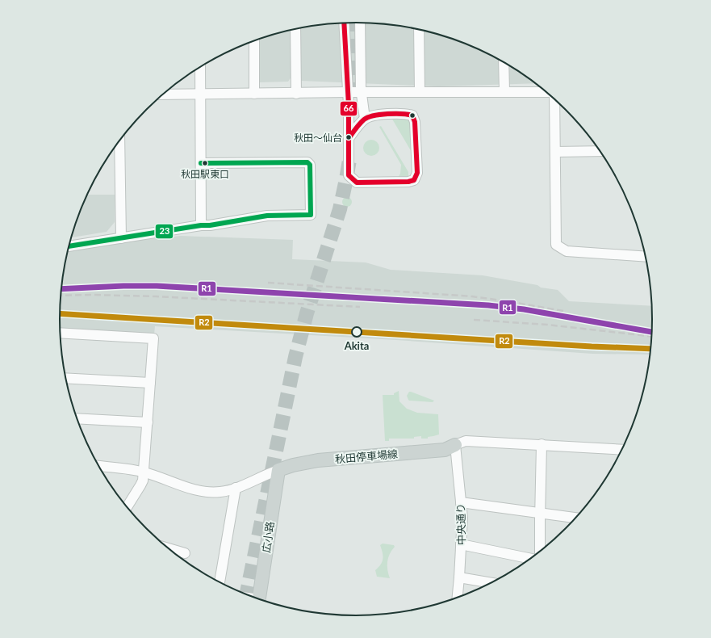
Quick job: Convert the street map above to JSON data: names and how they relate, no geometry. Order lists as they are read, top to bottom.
{
  "streets": {
    "main road": ["秋田停車場線", "広小路"],
    "street": ["中央通り"]
  },
  "crossings": [
    ["秋田停車場線", "中央通り"],
    ["秋田停車場線", "広小路"]
  ],
  "places": ["秋田〜仙台", "秋田駅東口", "Akita"],
  "lines": [
    "transit line 66",
    "transit line 23",
    "transit line R1",
    "transit line R2"
  ]
}
